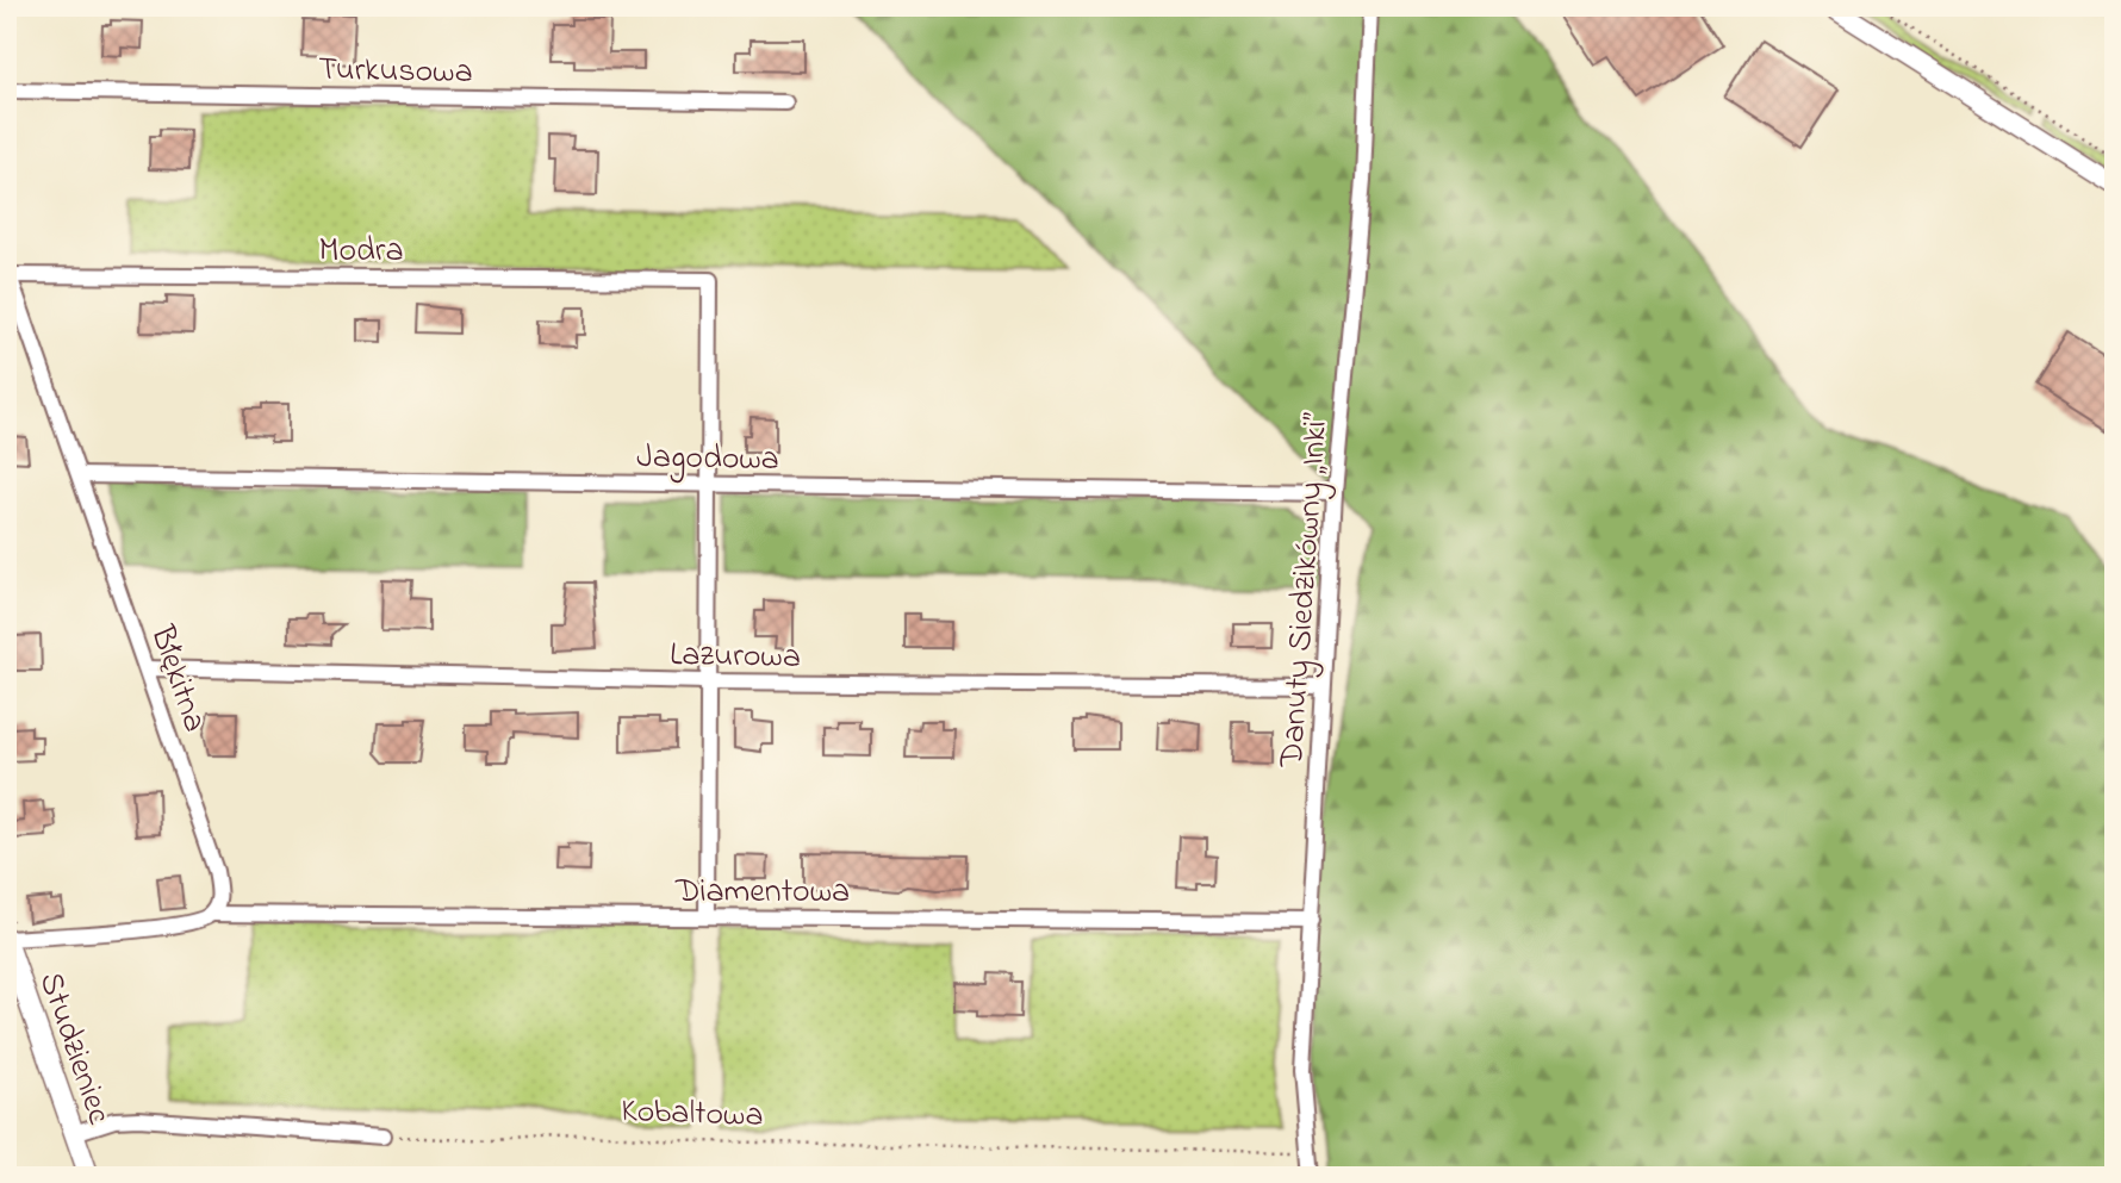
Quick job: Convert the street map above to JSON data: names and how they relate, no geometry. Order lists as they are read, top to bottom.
{
  "streets": {
    "street": [
      "Turkusowa",
      "Modra",
      "Jagodowa",
      "Danuty Siedzikówny „Inki”",
      "Lazurowa",
      "Błękitna",
      "Diamentowa",
      "Studzieniec"
    ],
    "path": ["Kobaltowa"]
  },
  "crossings": [
    ["Modra", "Jagodowa"],
    ["Modra", "Błękitna"],
    ["Jagodowa", "Danuty Siedzikówny „Inki”"],
    ["Jagodowa", "Błękitna"],
    ["Danuty Siedzikówny „Inki”", "Lazurowa"],
    ["Danuty Siedzikówny „Inki”", "Diamentowa"],
    ["Danuty Siedzikówny „Inki”", "Kobaltowa"],
    ["Lazurowa", "Błękitna"],
    ["Błękitna", "Diamentowa"]
  ]
}
